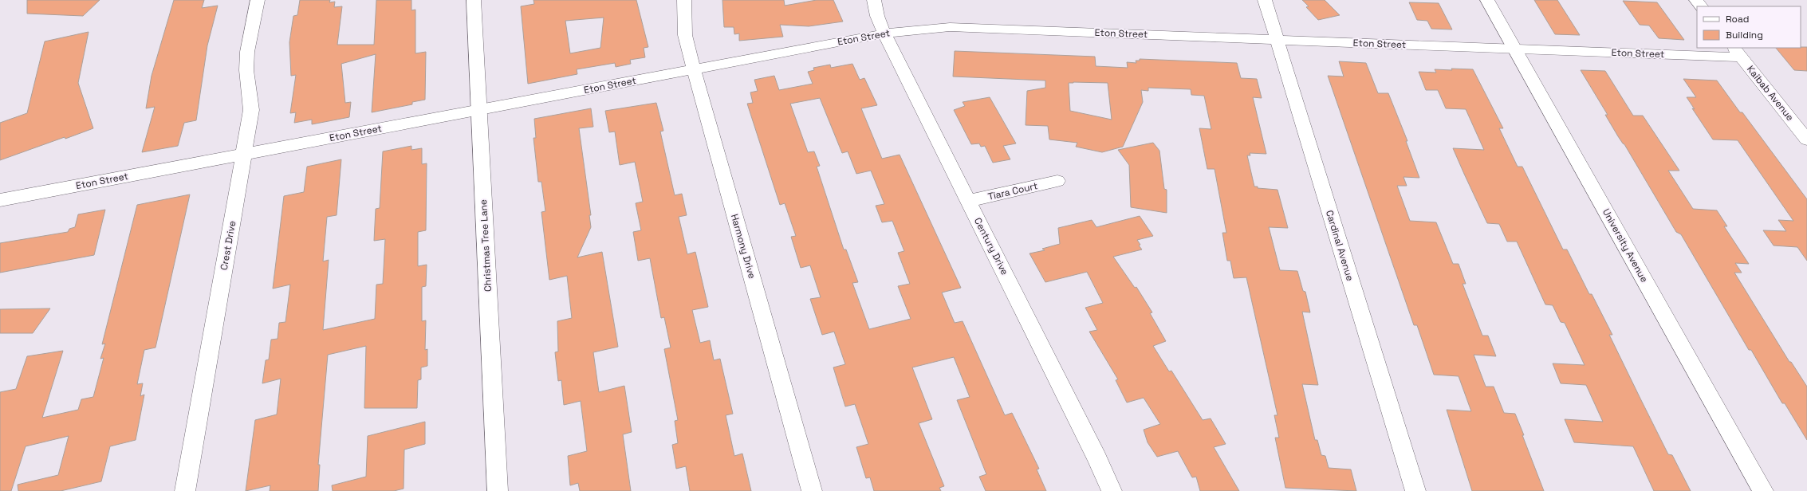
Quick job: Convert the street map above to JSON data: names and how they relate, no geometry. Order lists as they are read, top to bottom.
{
  "streets": {
    "street": [
      "Eton Street",
      "Kaibab Avenue",
      "Tiara Court",
      "Crest Drive",
      "Christmas Tree Lane",
      "Cardinal Avenue",
      "University Avenue",
      "Harmony Drive",
      "Century Drive"
    ]
  },
  "crossings": [
    ["Eton Street", "Kaibab Avenue"],
    ["Eton Street", "Crest Drive"],
    ["Eton Street", "Christmas Tree Lane"],
    ["Eton Street", "Cardinal Avenue"],
    ["Eton Street", "University Avenue"],
    ["Eton Street", "Harmony Drive"],
    ["Eton Street", "Century Drive"],
    ["Tiara Court", "Century Drive"]
  ],
  "legend": ["Road", "Building"]
}
